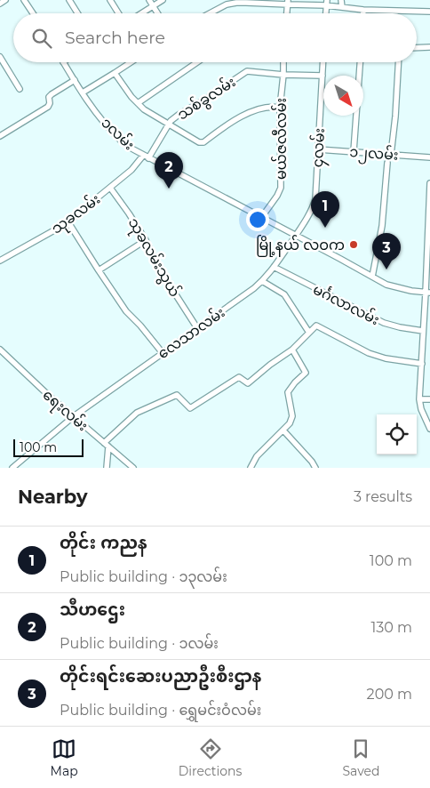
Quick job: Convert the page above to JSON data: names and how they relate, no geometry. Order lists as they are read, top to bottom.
{
  "streets": {
    "street": [
      "သစ်ခွလမ်း",
      "၁လမ်း",
      "မယ်ဇလီလမ်း",
      "၄လမ်း",
      "၁၂လမ်း",
      "သုခလမ်း",
      "သုခလမ်းသွယ်",
      "မင်္ဂလာလမ်း",
      "လေသာလမ်း",
      "ရေးလမ်း"
    ]
  },
  "crossings": [
    ["သစ်ခွလမ်း", "၁လမ်း"],
    ["သစ်ခွလမ်း", "မယ်ဇလီလမ်း"],
    ["သစ်ခွလမ်း", "၄လမ်း"],
    ["သစ်ခွလမ်း", "သုခလမ်း"],
    ["၁လမ်း", "မယ်ဇလီလမ်း"],
    ["၁လမ်း", "၄လမ်း"],
    ["၁လမ်း", "သုခလမ်း"],
    ["၁လမ်း", "လေသာလမ်း"],
    ["၄လမ်း", "၁၂လမ်း"],
    ["၄လမ်း", "လေသာလမ်း"],
    ["သုခလမ်း", "သုခလမ်းသွယ်"],
    ["သုခလမ်းသွယ်", "လေသာလမ်း"],
    ["မင်္ဂလာလမ်း", "လေသာလမ်း"],
    ["လေသာလမ်း", "ရေးလမ်း"]
  ],
  "places": ["မြို့နယ် လဝက"],
  "scale_bar": "100 m",
  "north": "bottom right",
  "page": {
    "search": "Search here",
    "pins": ["2", "1", "3"],
    "scale": "100 m",
    "heading": ["Nearby", "3 results"],
    "list": [
      {
        "mark": "1",
        "name": "တိုင်း ကညန",
        "note": "Public building · ၁၃လမ်း",
        "value": "100 m"
      },
      {
        "mark": "2",
        "name": "သီဟဌေး",
        "note": "Public building · ၁လမ်း",
        "value": "130 m"
      },
      {
        "mark": "3",
        "name": "တိုင်းရင်းဆေးပညာဦးစီးဌာန",
        "note": "Public building · ရွှေမင်းဝံလမ်း",
        "value": "200 m"
      }
    ],
    "nav": ["Map", "Directions", "Saved"]
  }
}
